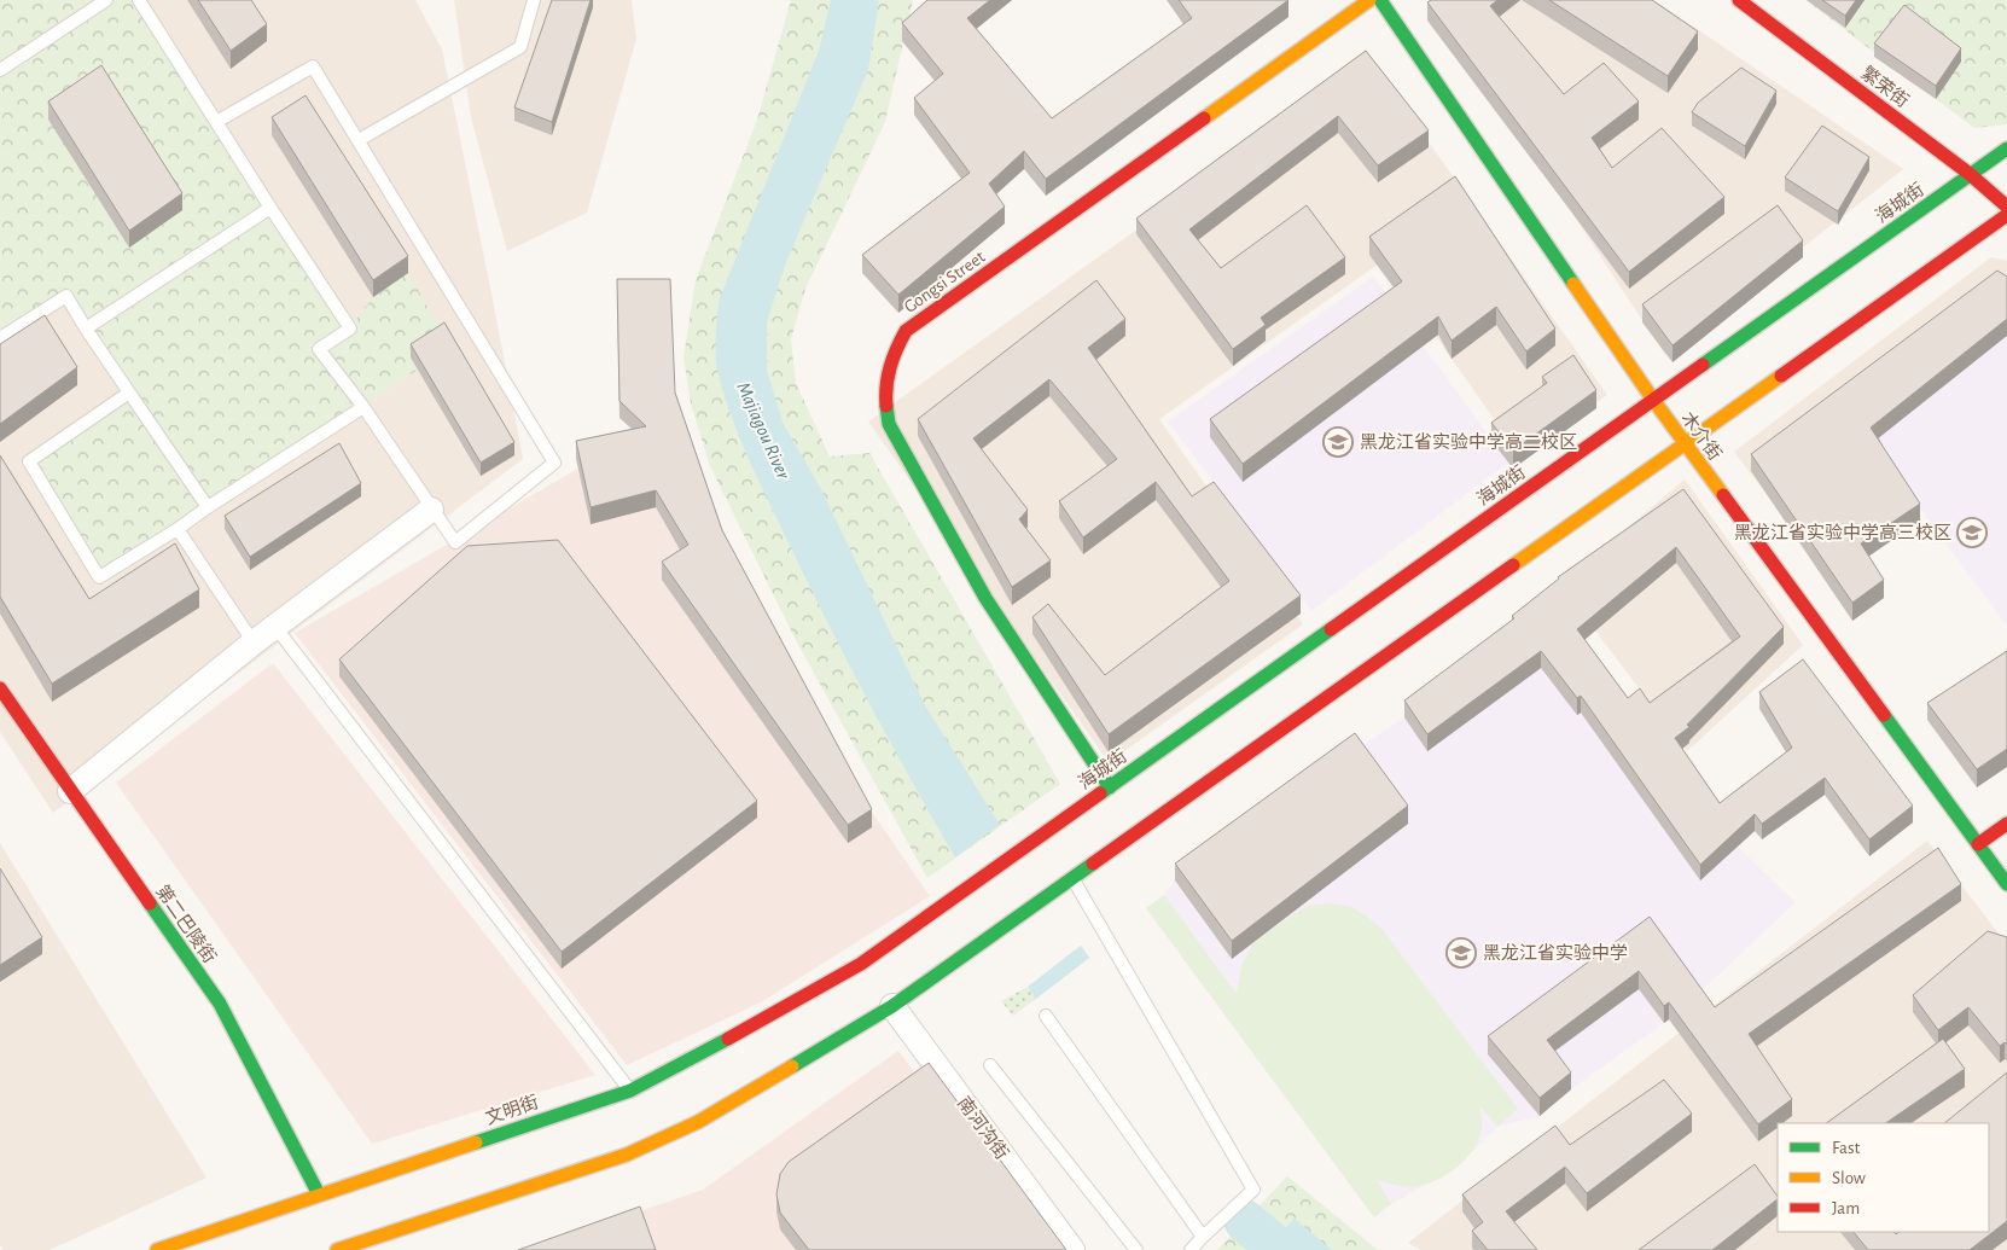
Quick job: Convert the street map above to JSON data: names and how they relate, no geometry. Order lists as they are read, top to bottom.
{
  "streets": {
    "main road": [
      "繁荣街",
      "海城街",
      "Gongsi Street",
      "木介街",
      "第二巴陵街",
      "文明街"
    ],
    "street": ["南河沟街"]
  },
  "crossings": [
    ["繁荣街", "海城街"],
    ["海城街", "Gongsi Street"],
    ["海城街", "木介街"],
    ["海城街", "文明街"],
    ["第二巴陵街", "文明街"]
  ],
  "water": ["Majiagou River"],
  "places": {
    "school or university": ["黑龙江省实验中学高二校区", "黑龙江省实验中学高三校区", "黑龙江省实验中学"]
  },
  "legend": ["Fast", "Slow", "Jam"]
}
